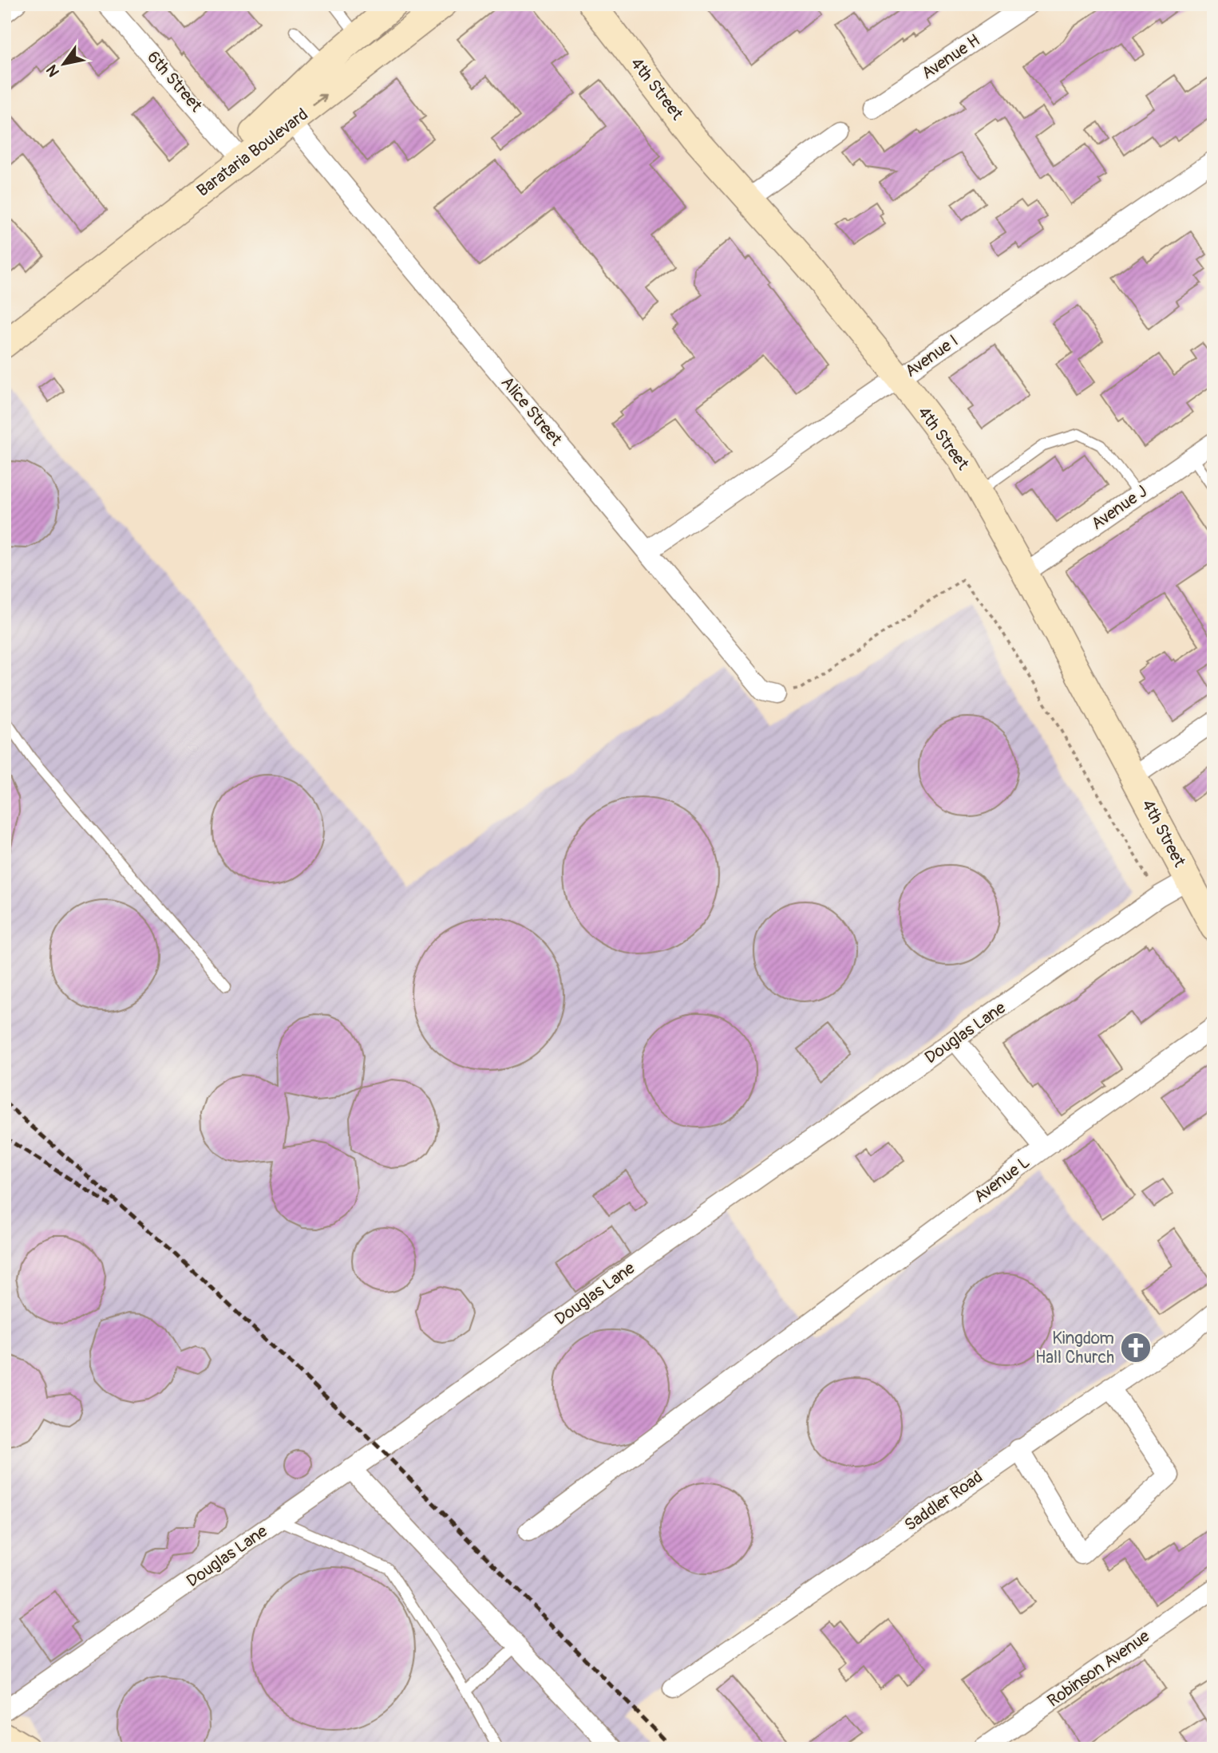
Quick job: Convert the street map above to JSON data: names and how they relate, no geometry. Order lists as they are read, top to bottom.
{
  "streets": {
    "main road": ["4th Street", "Barataria Boulevard"],
    "street": [
      "Avenue H",
      "6th Street",
      "Avenue I",
      "Alice Street",
      "Avenue J",
      "Douglas Lane",
      "Avenue L",
      "Saddler Road",
      "Robinson Avenue"
    ]
  },
  "crossings": [
    ["6th Street", "Barataria Boulevard"],
    ["4th Street", "Avenue I"],
    ["4th Street", "Avenue J"],
    ["4th Street", "Douglas Lane"],
    ["Barataria Boulevard", "Alice Street"],
    ["Avenue I", "Alice Street"]
  ],
  "places": {
    "church": ["Kingdom Hall Church"]
  },
  "north": "bottom left"
}
